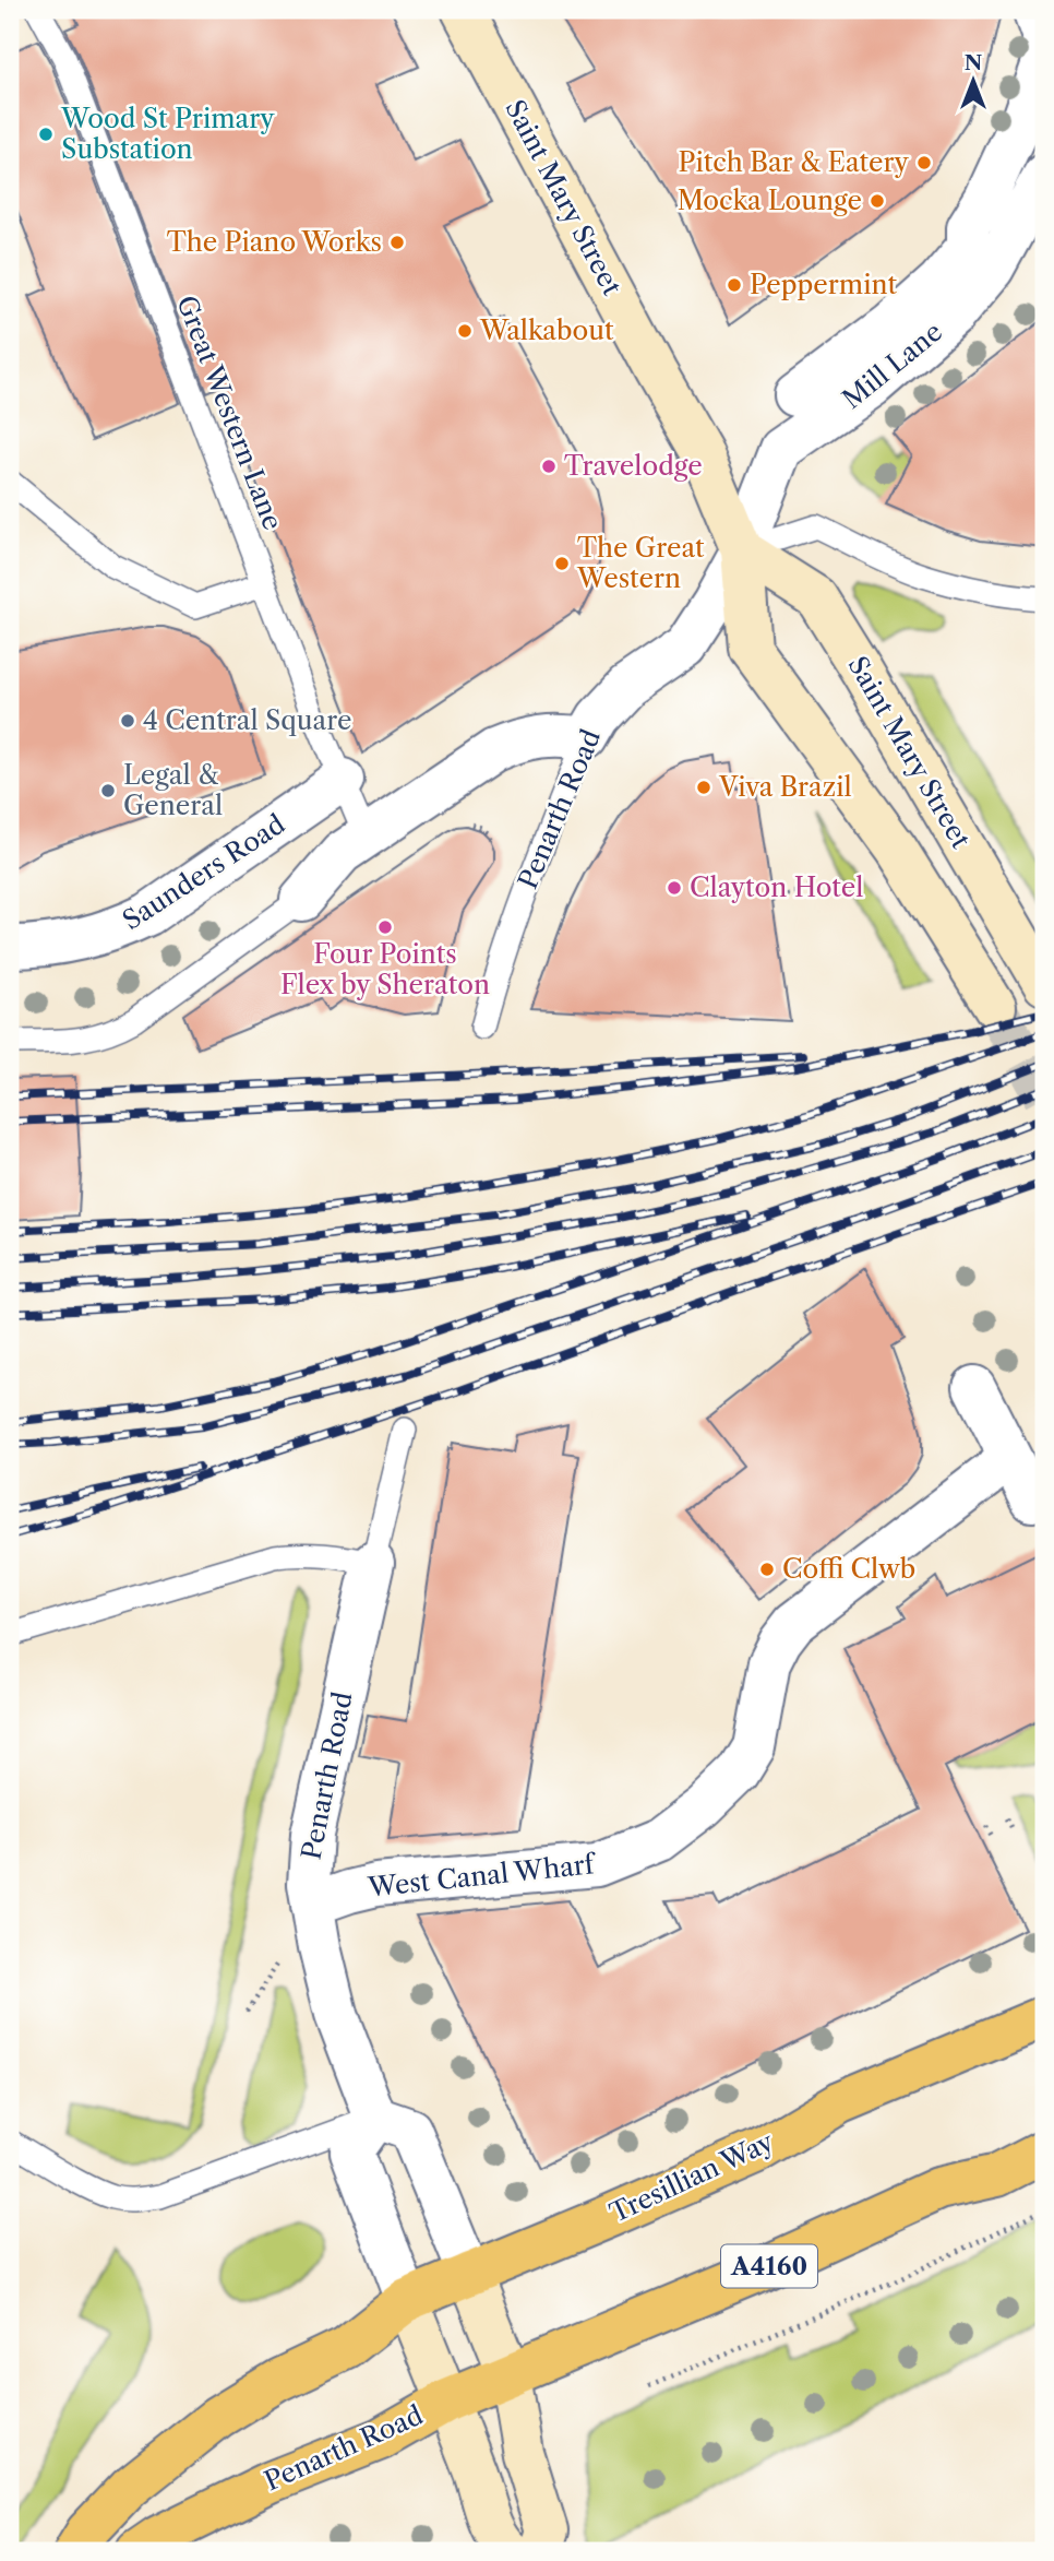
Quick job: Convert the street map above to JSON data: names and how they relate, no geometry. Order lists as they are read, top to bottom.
{
  "streets": {
    "main road": ["Penarth Road", "Tresillian Way", "A4160"],
    "street": [
      "Saint Mary Street",
      "Mill Lane",
      "Saunders Road",
      "West Canal Wharf"
    ],
    "lane": ["Great Western Lane"]
  },
  "crossings": [
    ["Saint Mary Street", "Mill Lane"],
    ["Saint Mary Street", "Penarth Road"],
    ["Mill Lane", "Penarth Road"],
    ["Great Western Lane", "Saunders Road"],
    ["Penarth Road", "West Canal Wharf"]
  ],
  "places": [
    "Wood St Primary Substation",
    "Pitch Bar & Eatery",
    "Mocka Lounge",
    "The Piano Works",
    "Peppermint",
    "Walkabout",
    "Travelodge",
    "The Great Western",
    "4 Central Square",
    "Viva Brazil",
    "Legal & General",
    "Clayton Hotel",
    "Four Points Flex by Sheraton",
    "Coffi Clwb"
  ],
  "north": "top"
}
